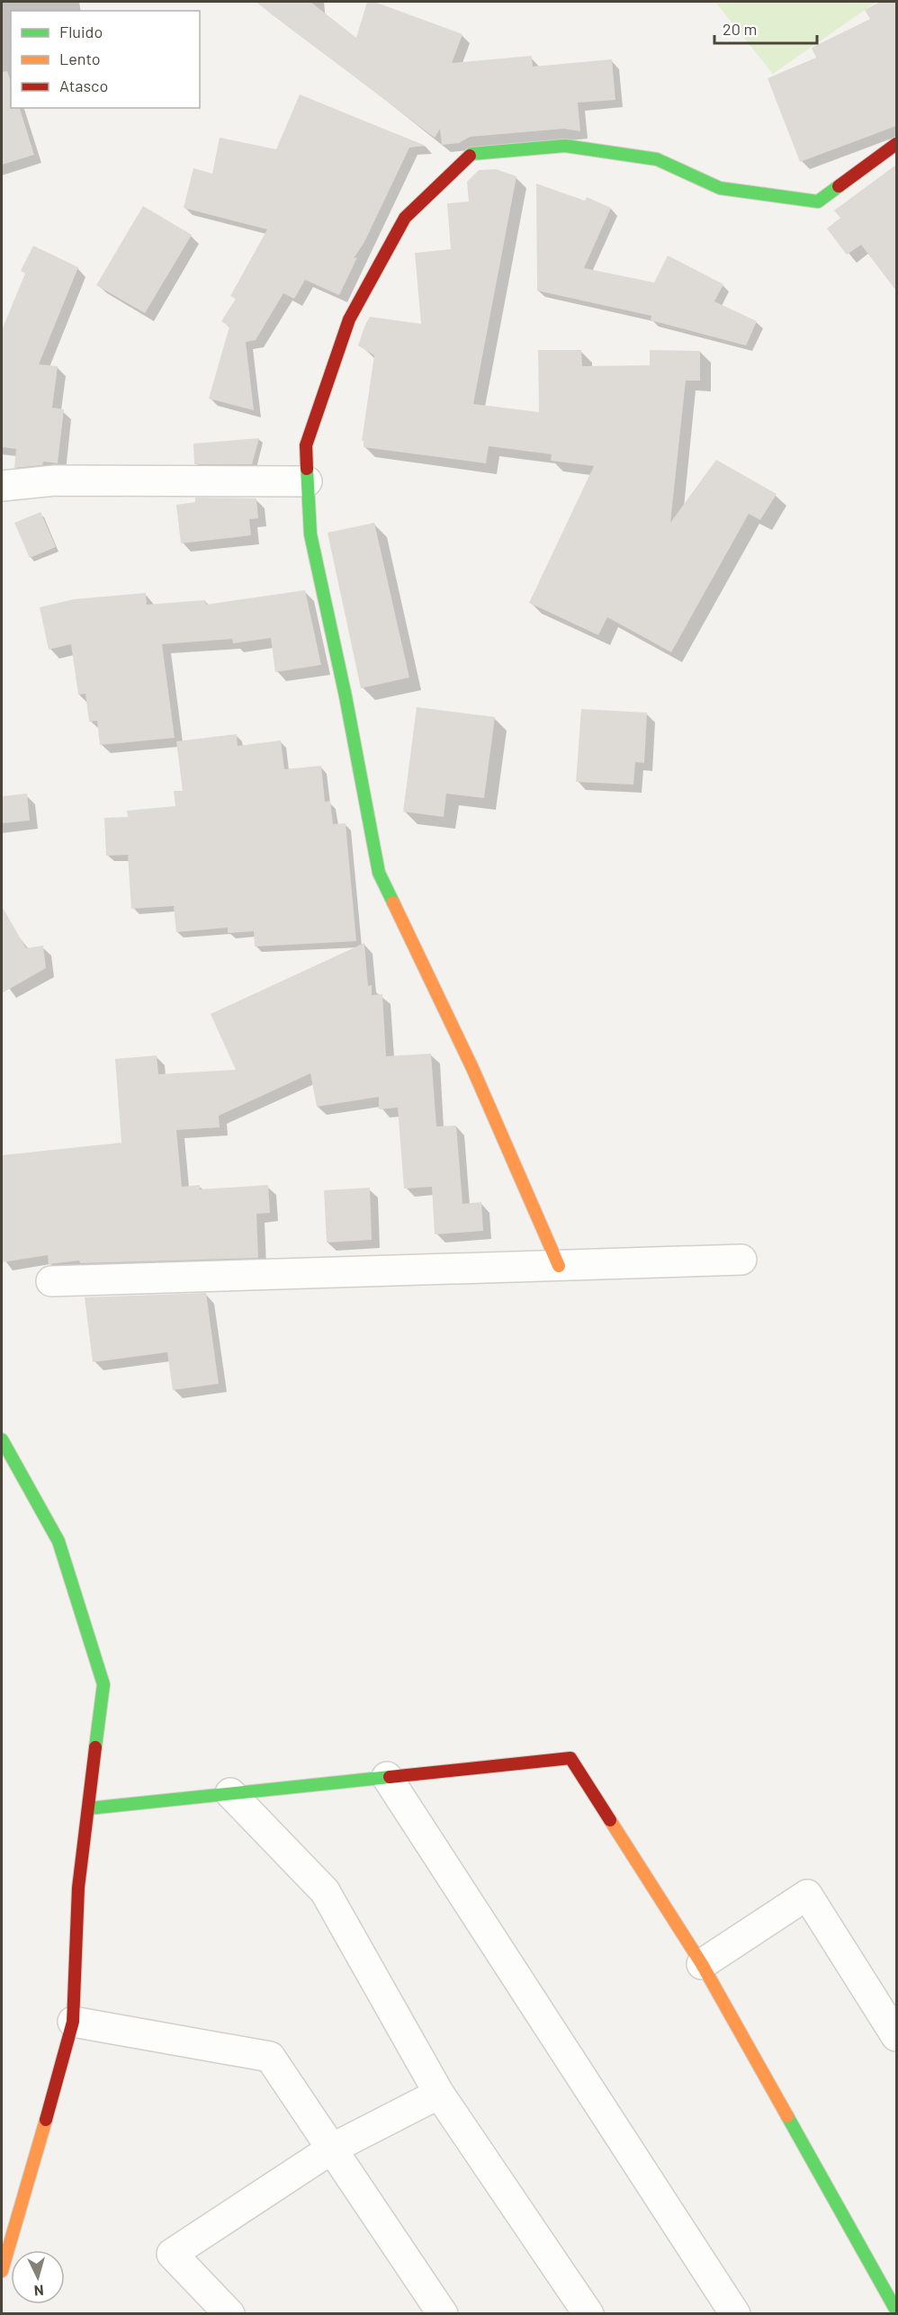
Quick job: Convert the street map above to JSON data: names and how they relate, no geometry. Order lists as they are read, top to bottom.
{
  "legend": ["Fluido", "Lento", "Atasco"],
  "scale_bar": "20 m",
  "north": "bottom"
}
